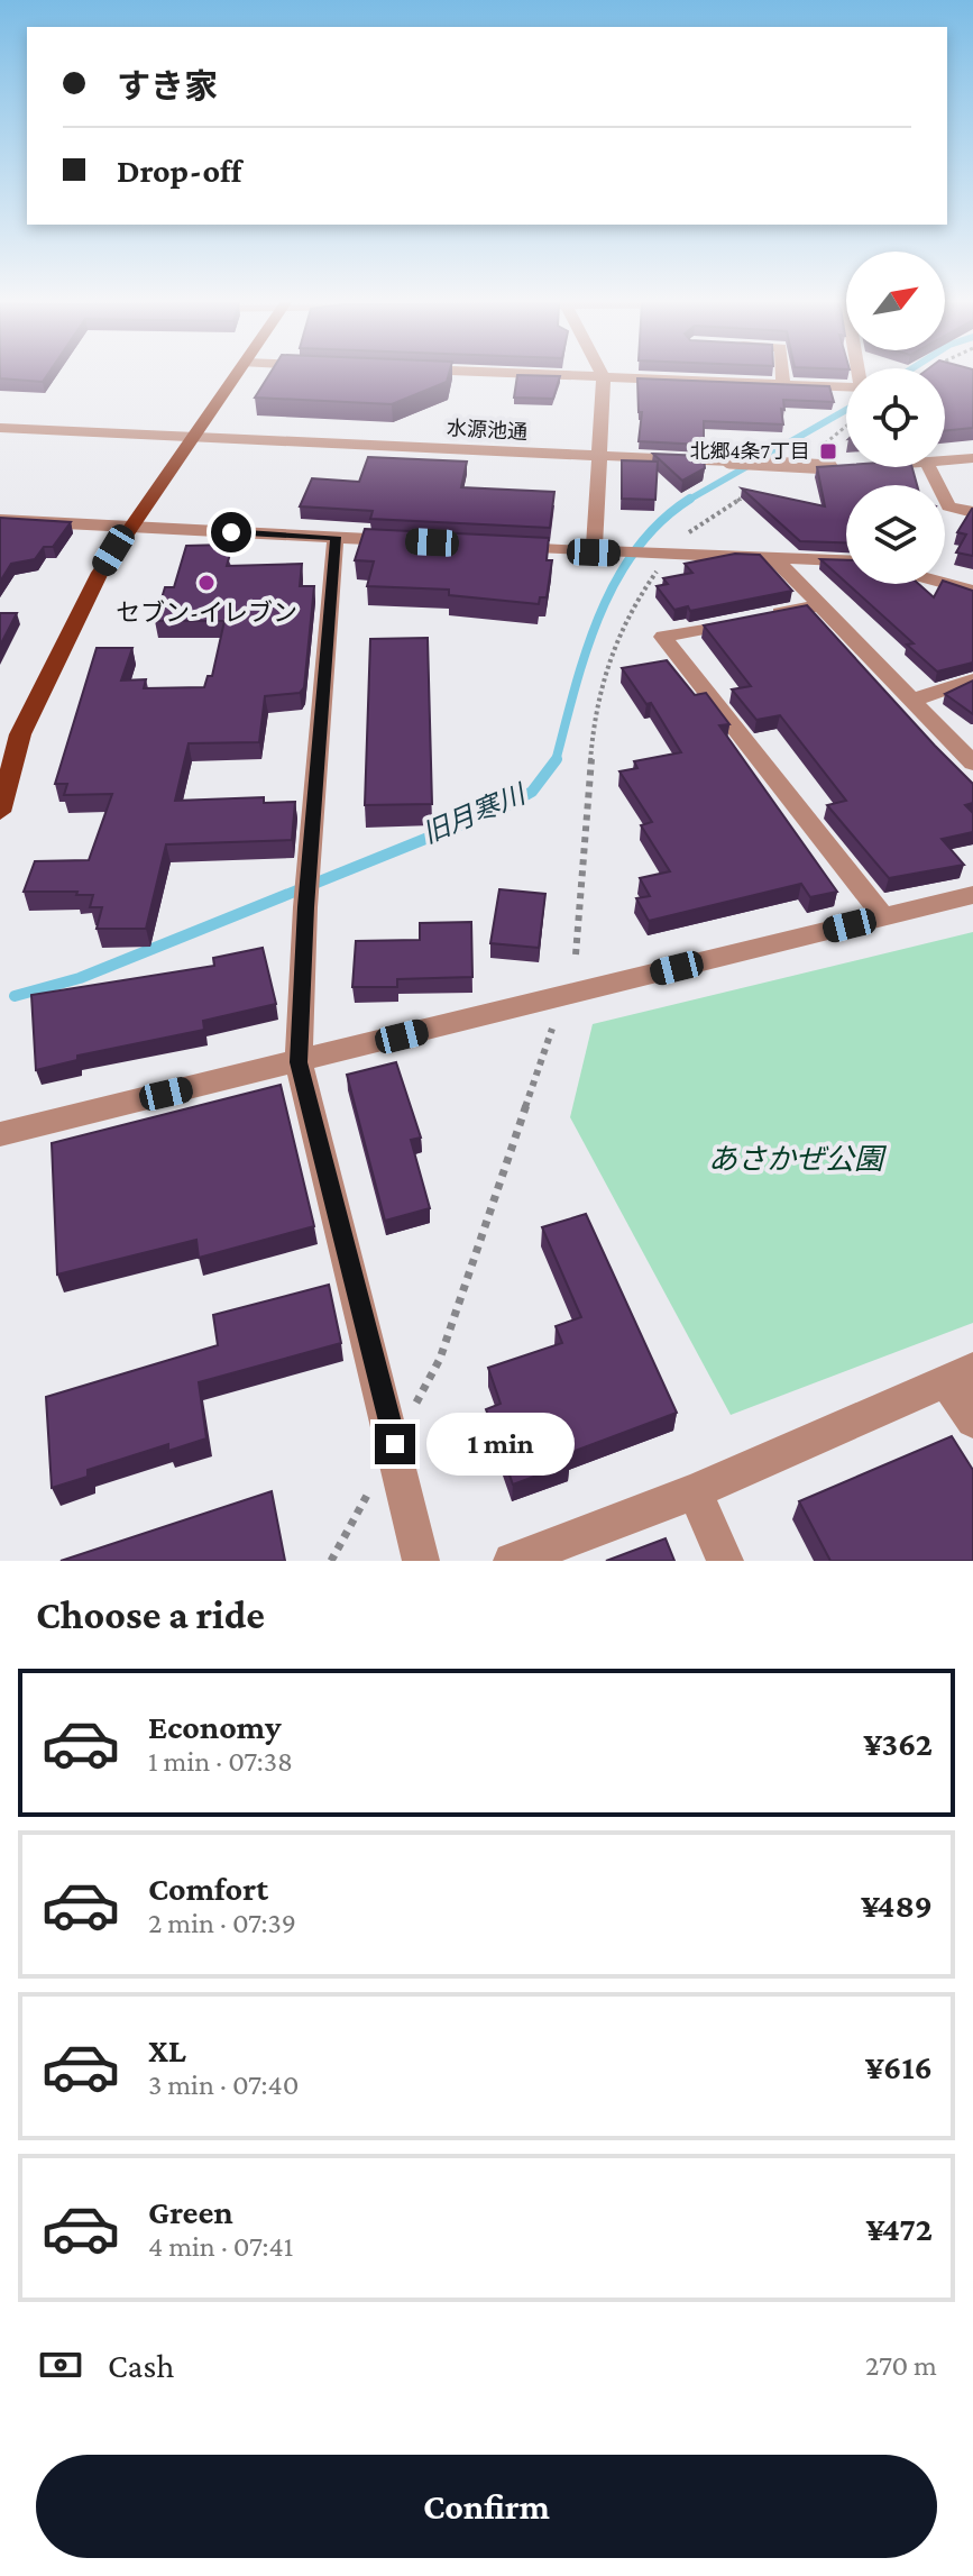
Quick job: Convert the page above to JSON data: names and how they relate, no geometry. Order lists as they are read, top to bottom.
{
  "streets": {
    "street": ["水源池通"]
  },
  "water": ["旧月寒川"],
  "parks": ["あさかぜ公園"],
  "places": {
    "transit": ["北郷4条7丁目"],
    "other": ["セブン-イレブン"]
  },
  "north": "top right",
  "page": {
    "banner": ["すき家", "Drop-off"],
    "bubble": "1 min",
    "heading": "Choose a ride",
    "list": [
      {
        "name": "Economy",
        "note": "1 min · 07:38",
        "value": "¥362"
      },
      {
        "name": "Comfort",
        "note": "2 min · 07:39",
        "value": "¥489"
      },
      {
        "name": "XL",
        "note": "3 min · 07:40",
        "value": "¥616"
      },
      {
        "name": "Green",
        "note": "4 min · 07:41",
        "value": "¥472"
      }
    ],
    "pay": ["Cash", "270 m"],
    "buttons": "Confirm"
  }
}
